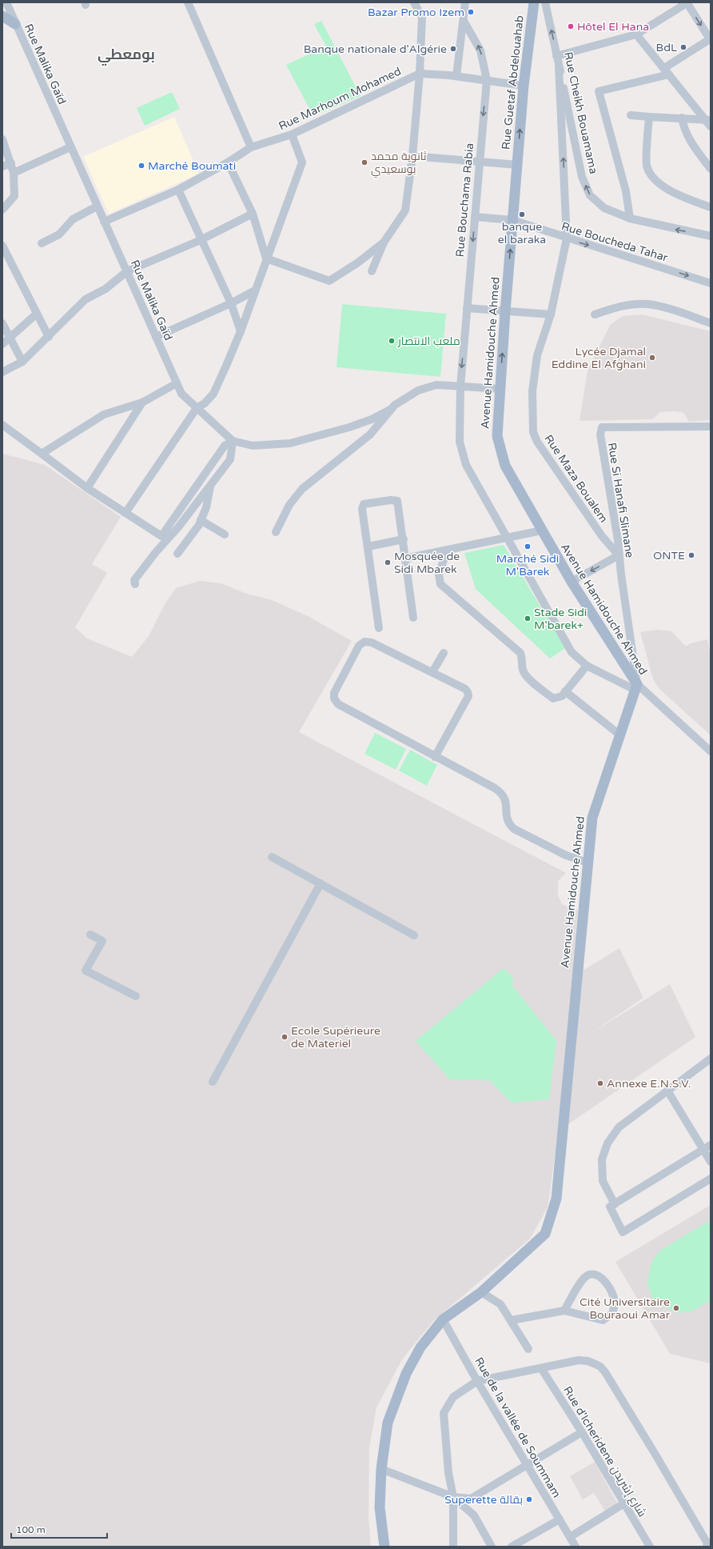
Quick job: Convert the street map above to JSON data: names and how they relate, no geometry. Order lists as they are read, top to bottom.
{
  "streets": {
    "main road": ["Rue Guetaf Abdelouahab", "Avenue Hamidouche Ahmed"],
    "street": [
      "Rue Malika Gaïd",
      "Rue Marhoum Mohamed",
      "Rue Cheikh Bouamama",
      "Rue Bouchama Rabia",
      "Rue Boucheda Tahar",
      "Rue Maza Boualem",
      "Rue Si Hanafi Slimane",
      "Rue de la vallée de Soummam",
      "Rue d'Icheridene شارع إشريدن"
    ]
  },
  "crossings": [
    ["Rue Malika Gaïd", "Rue Marhoum Mohamed"],
    ["Rue Guetaf Abdelouahab", "Avenue Hamidouche Ahmed"],
    ["Rue Cheikh Bouamama", "Rue Maza Boualem"],
    ["Rue Bouchama Rabia", "Rue Boucheda Tahar"],
    ["Rue Bouchama Rabia", "Avenue Hamidouche Ahmed"],
    ["Rue Bouchama Rabia", "Rue Si Hanafi Slimane"],
    ["Rue Boucheda Tahar", "Avenue Hamidouche Ahmed"],
    ["Rue Boucheda Tahar", "Rue Maza Boualem"],
    ["Avenue Hamidouche Ahmed", "Rue Si Hanafi Slimane"],
    ["Avenue Hamidouche Ahmed", "Rue de la vallée de Soummam"],
    ["Rue Maza Boualem", "Rue Si Hanafi Slimane"]
  ],
  "one_way": ["Rue Guetaf Abdelouahab", "Rue Cheikh Bouamama"],
  "districts": ["بومعطي"],
  "places": [
    "Bazar Promo Izem",
    "Hôtel El Hana",
    "BdL",
    "Banque nationale d'Algérie",
    "ثانوية محمد بوسعيدي",
    "Marché Boumati",
    "banque el baraka",
    "ملعب الانتصار",
    "Lycée Djamal Eddine El Afghani",
    "Marché Sidi M'Barek",
    "ONTE",
    "Mosquée de Sidi Mbarek",
    "Stade Sidi M'barek+",
    "Ecole Supérieure de Materiel",
    "Annexe E.N.S.V.",
    "Cité Universitaire Bouraoui Amar",
    "Superette بقالة"
  ],
  "scale_bar": "100 m"
}
